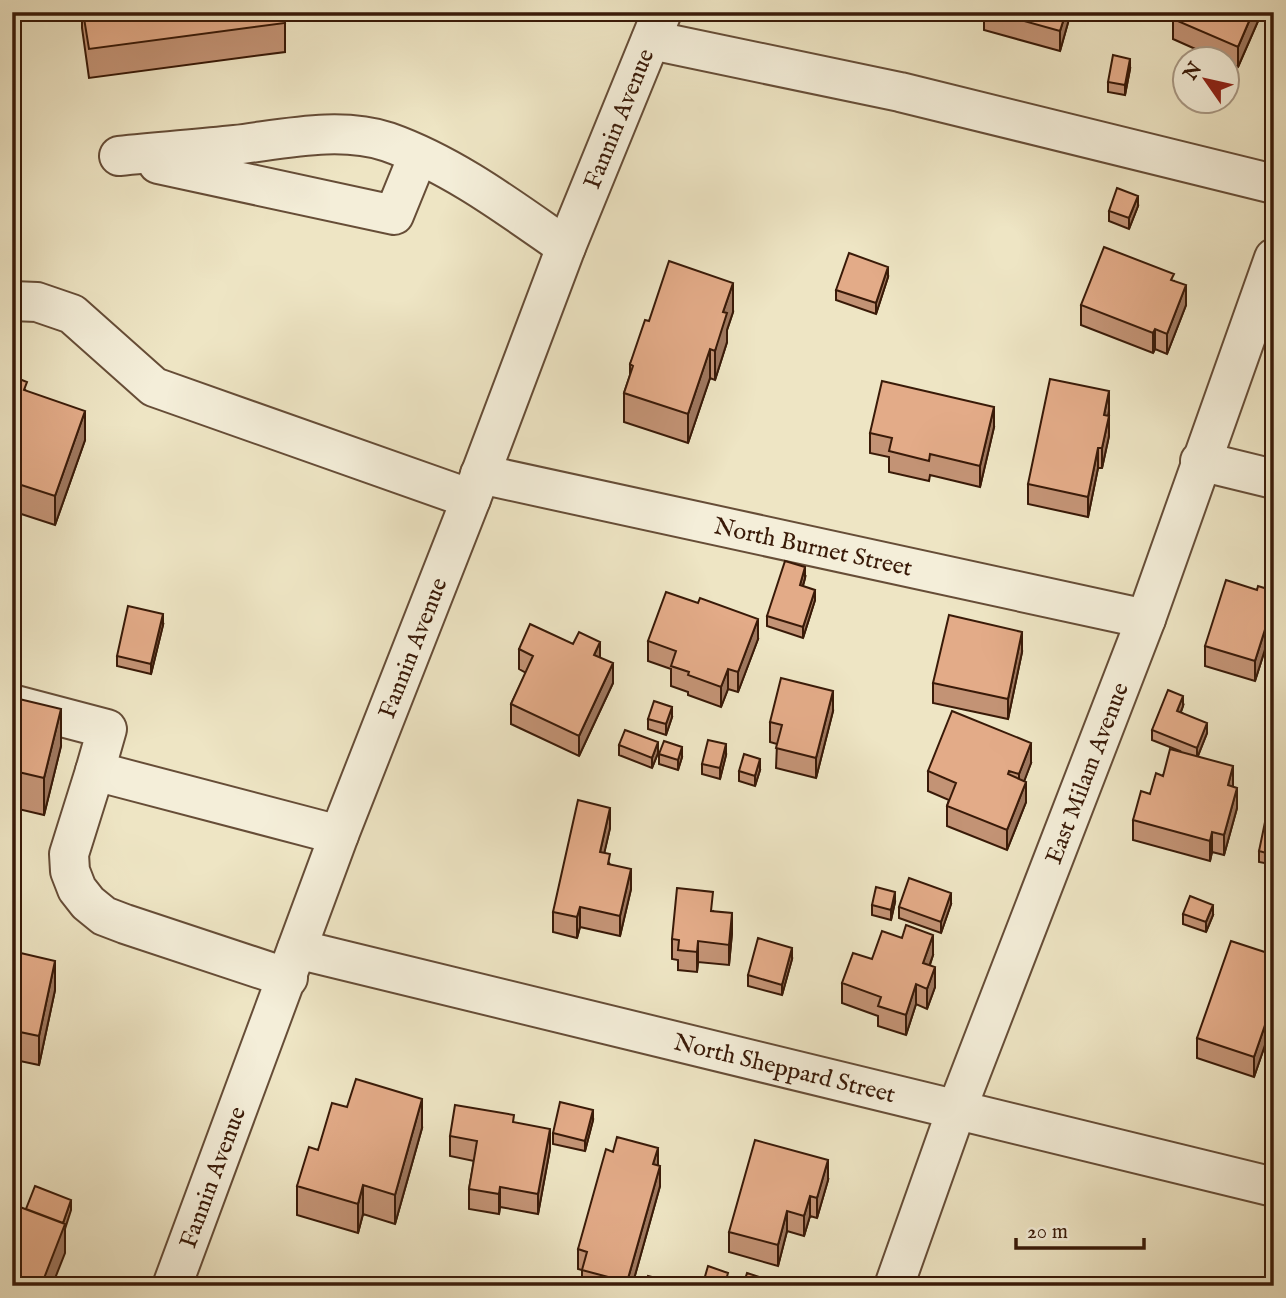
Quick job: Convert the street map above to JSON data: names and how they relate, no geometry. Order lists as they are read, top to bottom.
{
  "streets": {
    "street": [
      "Fannin Avenue",
      "North Burnet Street",
      "East Milam Avenue",
      "North Sheppard Street"
    ]
  },
  "crossings": [
    ["Fannin Avenue", "North Burnet Street"],
    ["Fannin Avenue", "North Sheppard Street"],
    ["North Burnet Street", "East Milam Avenue"],
    ["East Milam Avenue", "North Sheppard Street"]
  ],
  "scale_bar": "20 m",
  "north": "top left"
}
